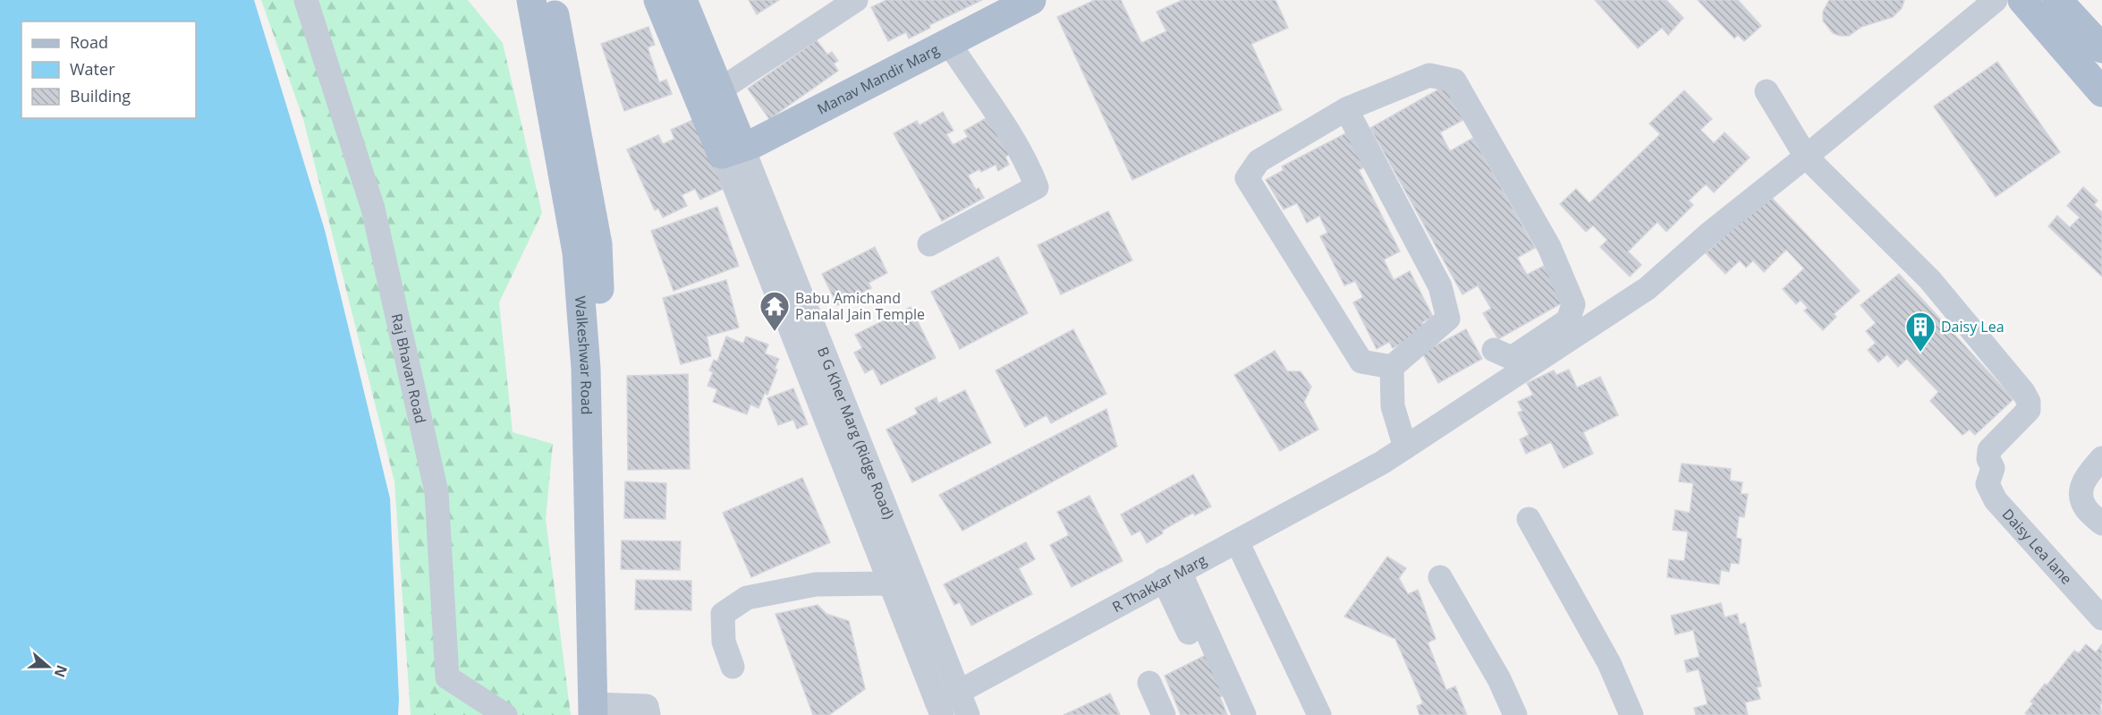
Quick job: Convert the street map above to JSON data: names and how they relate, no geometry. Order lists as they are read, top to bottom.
{
  "streets": {
    "main road": ["Manav Mandir Marg", "Walkeshwar Road", "B G Kher Marg (Ridge Road)"],
    "street": ["Raj Bhavan Road", "Daisy Lea lane", "R Thakkar Marg"]
  },
  "crossings": [
    ["Manav Mandir Marg", "B G Kher Marg (Ridge Road)"],
    ["B G Kher Marg (Ridge Road)", "R Thakkar Marg"],
    ["Daisy Lea lane", "R Thakkar Marg"]
  ],
  "places": {
    "temple": ["Babu Amichand Panalal Jain Temple"],
    "building": ["Daisy Lea"]
  },
  "legend": ["Road", "Water", "Building"],
  "north": "right"
}
